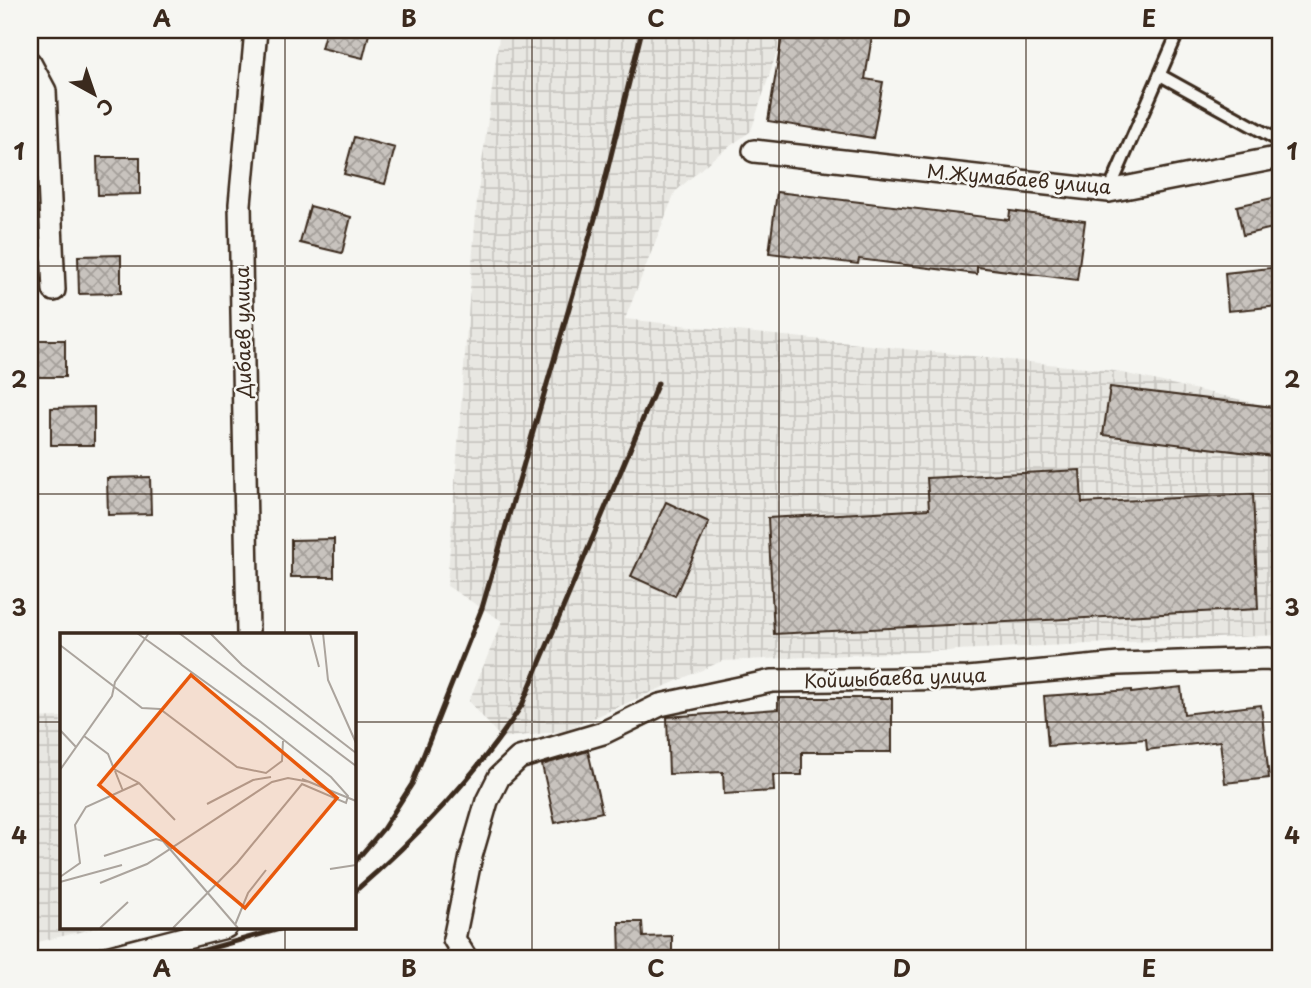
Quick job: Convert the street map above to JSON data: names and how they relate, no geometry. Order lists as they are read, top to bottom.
{
  "streets": {
    "street": ["М.Жумабаев улица", "Дибаев улица", "Койшыбаева улица"]
  },
  "north": "bottom right",
  "grid": {
    "columns": [
      "A",
      "B",
      "C",
      "D",
      "E"
    ],
    "rows": [
      "1",
      "2",
      "3",
      "4"
    ]
  }
}
